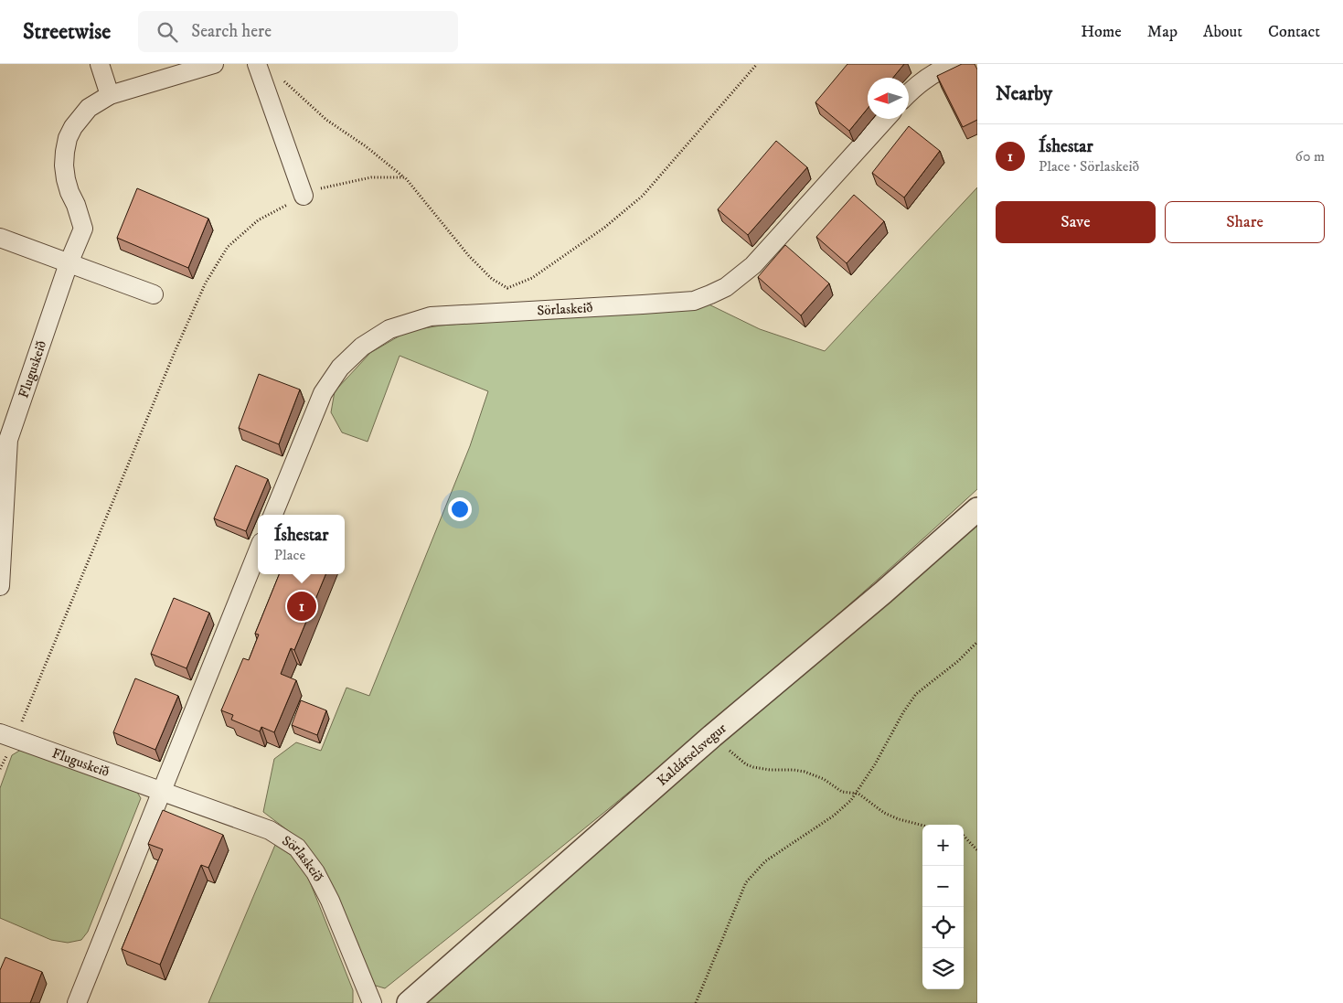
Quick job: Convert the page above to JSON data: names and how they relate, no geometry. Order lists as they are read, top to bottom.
{
  "streets": {
    "street": ["Sörlaskeið", "Fluguskeið", "Kaldárselsvegur"]
  },
  "crossings": [
    ["Sörlaskeið", "Fluguskeið"]
  ],
  "north": "left",
  "page": {
    "header": "Streetwise",
    "search": "Search here",
    "nav": [
      "Home",
      "Map",
      "About",
      "Contact"
    ],
    "heading": "Nearby",
    "list": [
      {
        "mark": "1",
        "name": "Íshestar",
        "note": "Place · Sörlaskeið",
        "value": "60 m"
      }
    ],
    "buttons": ["Save", "Share"],
    "popup": ["Íshestar", "Place"],
    "pins": "1",
    "map_buttons": ["+", "−"]
  }
}
